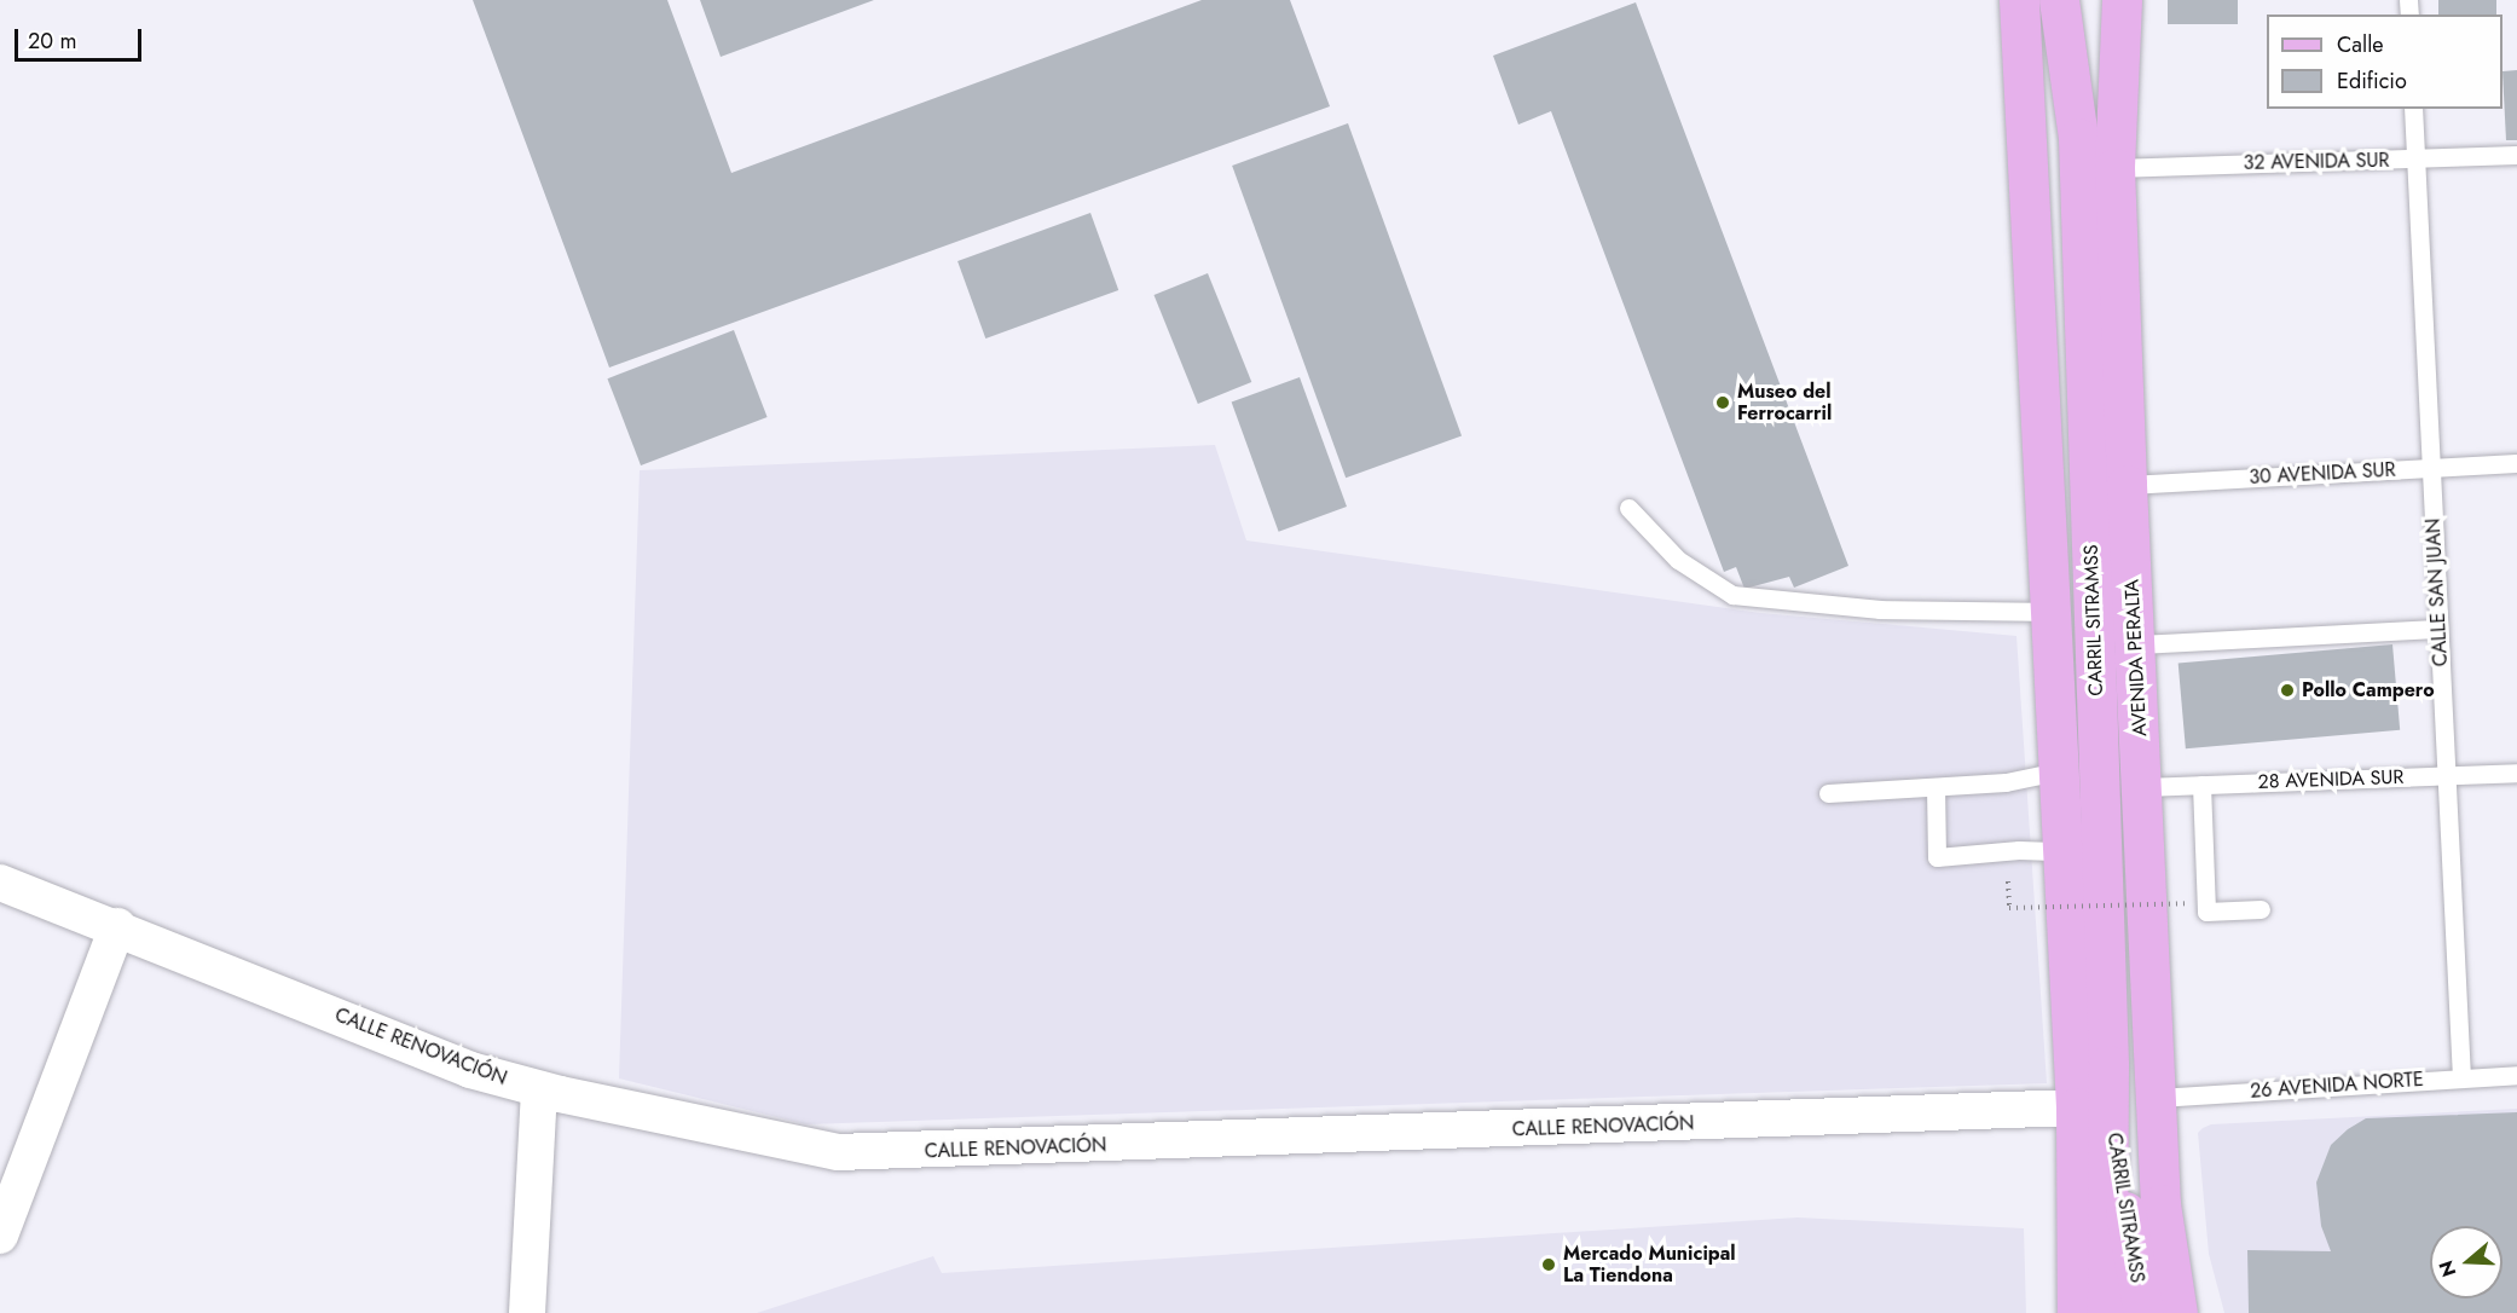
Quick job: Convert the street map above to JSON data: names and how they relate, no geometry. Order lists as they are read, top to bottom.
{
  "streets": {
    "main road": ["CARRIL SITRAMSS", "AVENIDA PERALTA"],
    "street": ["CALLE RENOVACIÓN"],
    "lane": [
      "32 AVENIDA SUR",
      "30 AVENIDA SUR",
      "CALLE SAN JUAN",
      "28 AVENIDA SUR",
      "26 AVENIDA NORTE"
    ]
  },
  "crossings": [
    ["32 AVENIDA SUR", "CALLE SAN JUAN"],
    ["32 AVENIDA SUR", "AVENIDA PERALTA"],
    ["30 AVENIDA SUR", "CALLE SAN JUAN"],
    ["30 AVENIDA SUR", "AVENIDA PERALTA"],
    ["CALLE SAN JUAN", "28 AVENIDA SUR"],
    ["CALLE SAN JUAN", "26 AVENIDA NORTE"],
    ["CARRIL SITRAMSS", "CALLE RENOVACIÓN"],
    ["AVENIDA PERALTA", "28 AVENIDA SUR"],
    ["AVENIDA PERALTA", "26 AVENIDA NORTE"]
  ],
  "places": ["Museo del Ferrocarril", "Pollo Campero", "Mercado Municipal La Tiendona"],
  "legend": ["Calle", "Edificio"],
  "scale_bar": "20 m",
  "north": "left"
}
